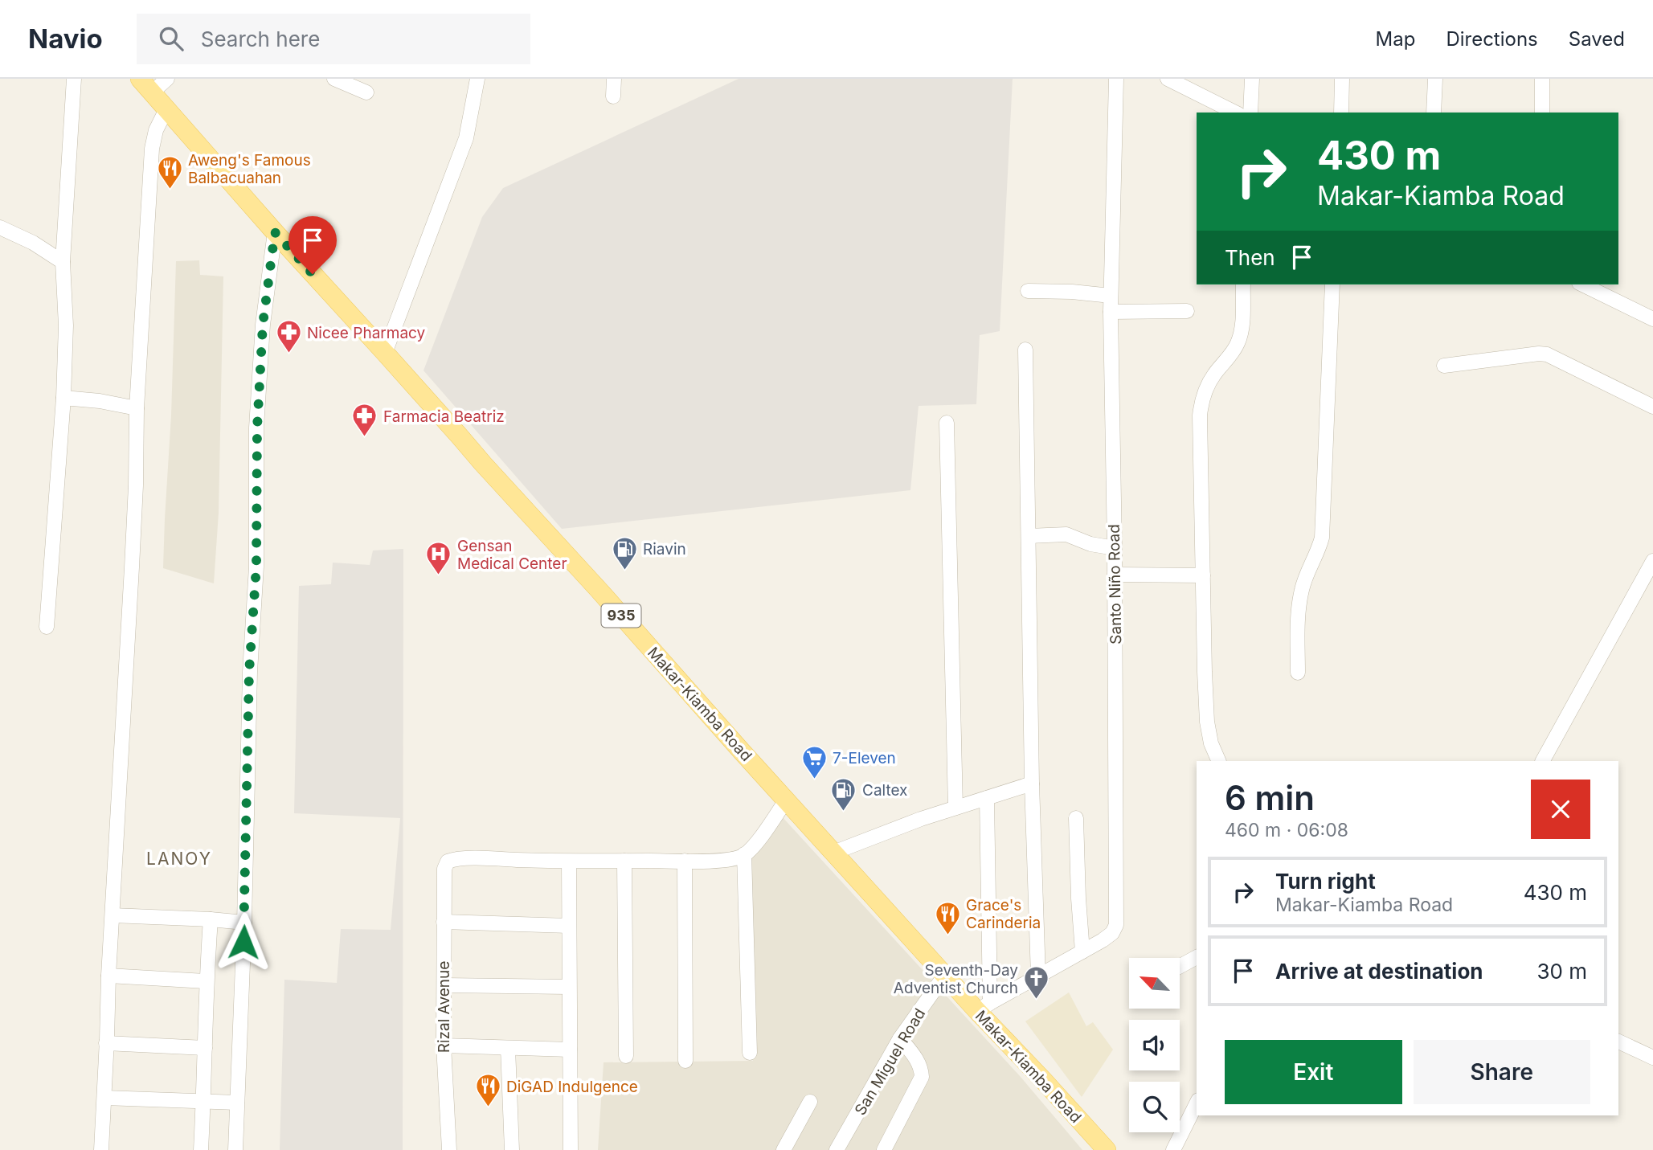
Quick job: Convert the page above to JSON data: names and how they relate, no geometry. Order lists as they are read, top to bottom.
{
  "streets": {
    "main road": ["935", "Makar-Kiamba Road"],
    "street": ["Santo Niño Road", "Rizal Avenue", "San Miguel Road"]
  },
  "crossings": [
    ["Santo Niño Road", "Makar-Kiamba Road"],
    ["Makar-Kiamba Road", "San Miguel Road"]
  ],
  "districts": ["LANOY"],
  "places": {
    "restaurant": ["Aweng's Famous Balbacuahan", "Grace's Carinderia", "DiGAD Indulgence"],
    "pharmacy": ["Nicee Pharmacy", "Farmacia Beatriz"],
    "fuel station": ["Riavin", "Caltex"],
    "hospital": ["Gensan Medical Center"],
    "supermarket": ["7-Eleven"],
    "church": ["Seventh-Day Adventist Church"]
  },
  "north": "top left",
  "page": {
    "header": "Navio",
    "search": "Search here",
    "nav": ["Map", "Directions", "Saved"],
    "turn": ["430 m", "Makar-Kiamba Road"],
    "then": "Then",
    "heading": ["6 min", "460 m · 06:08"],
    "list": [
      {
        "name": "Turn right",
        "note": "Makar-Kiamba Road",
        "value": "430 m"
      },
      {
        "name": "Arrive at destination",
        "value": "30 m"
      }
    ],
    "buttons": ["Exit", "Share"]
  }
}
